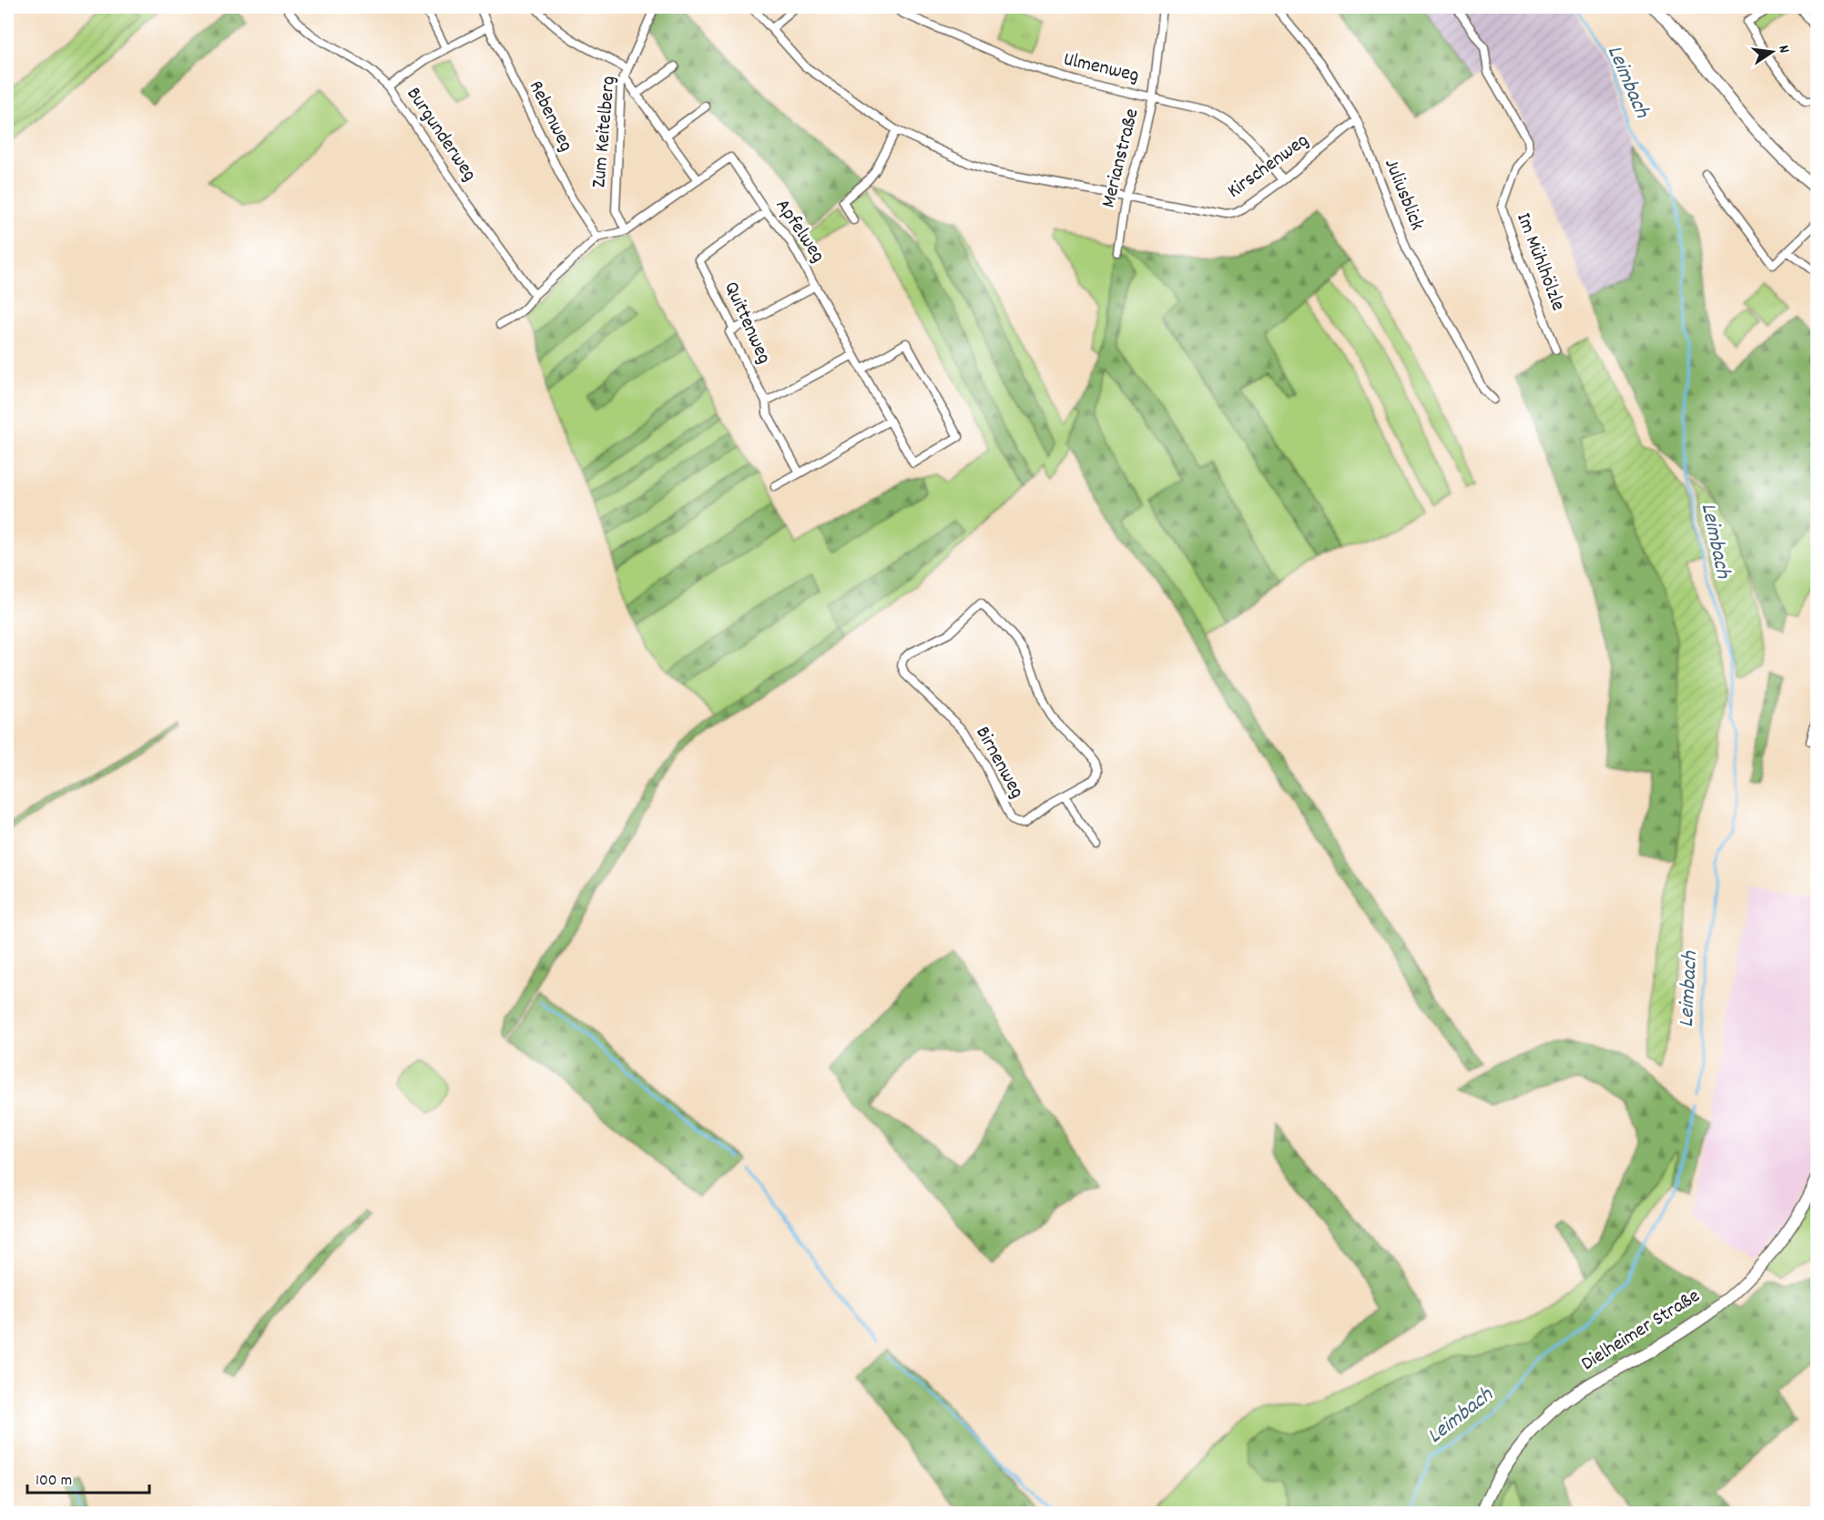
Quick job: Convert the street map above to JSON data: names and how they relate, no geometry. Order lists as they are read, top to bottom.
{
  "streets": {
    "main road": ["Dielheimer Straße"],
    "street": [
      "Ulmenweg",
      "Rebenweg",
      "Zum Keitelberg",
      "Burgunderweg",
      "Merianstraße",
      "Kirschenweg",
      "Juliusblick",
      "Apfelweg",
      "Im Mühlhölzle",
      "Quittenweg",
      "Birnenweg"
    ]
  },
  "crossings": [
    ["Ulmenweg", "Merianstraße"],
    ["Ulmenweg", "Kirschenweg"],
    ["Rebenweg", "Burgunderweg"],
    ["Rebenweg", "Apfelweg"],
    ["Zum Keitelberg", "Apfelweg"],
    ["Merianstraße", "Kirschenweg"],
    ["Kirschenweg", "Juliusblick"],
    ["Apfelweg", "Quittenweg"]
  ],
  "water": ["Leimbach"],
  "scale_bar": "100 m",
  "north": "right"
}
